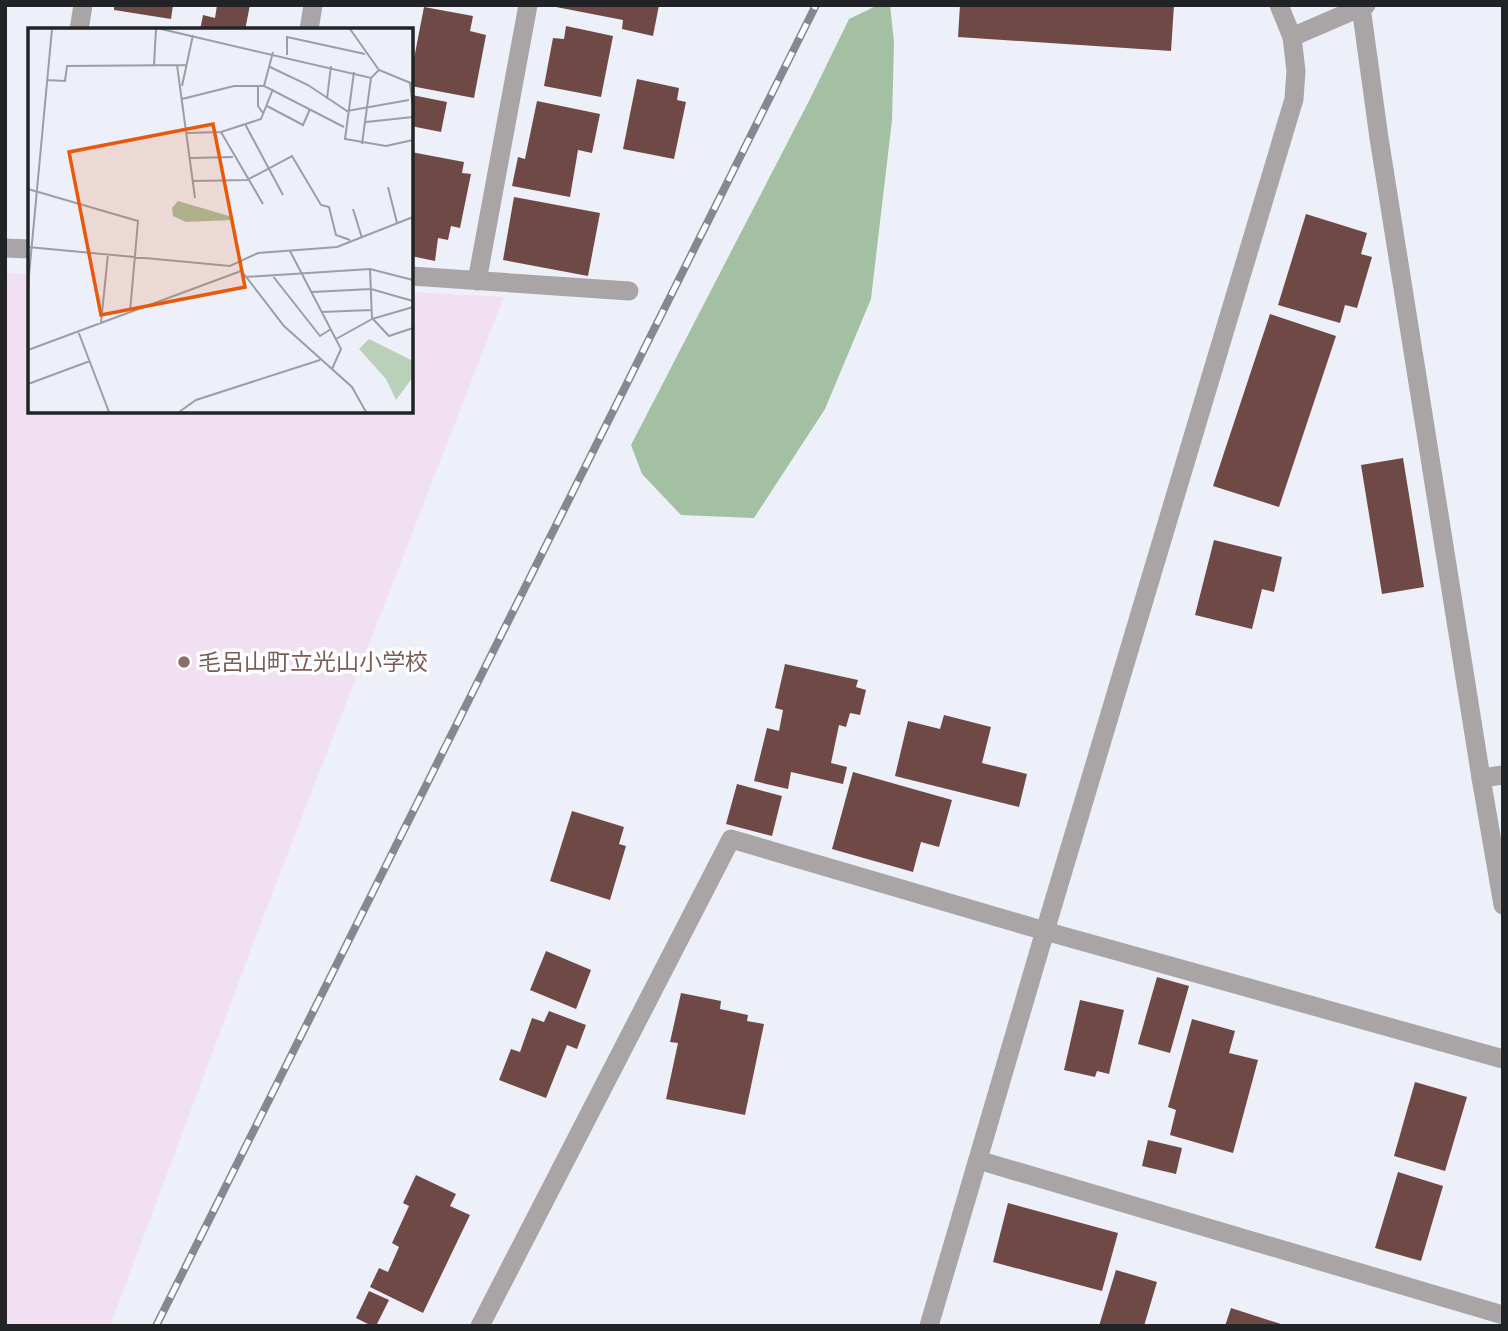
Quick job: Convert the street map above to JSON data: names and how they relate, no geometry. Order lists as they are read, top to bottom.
{
  "places": ["毛呂山町立光山小学校"]
}
